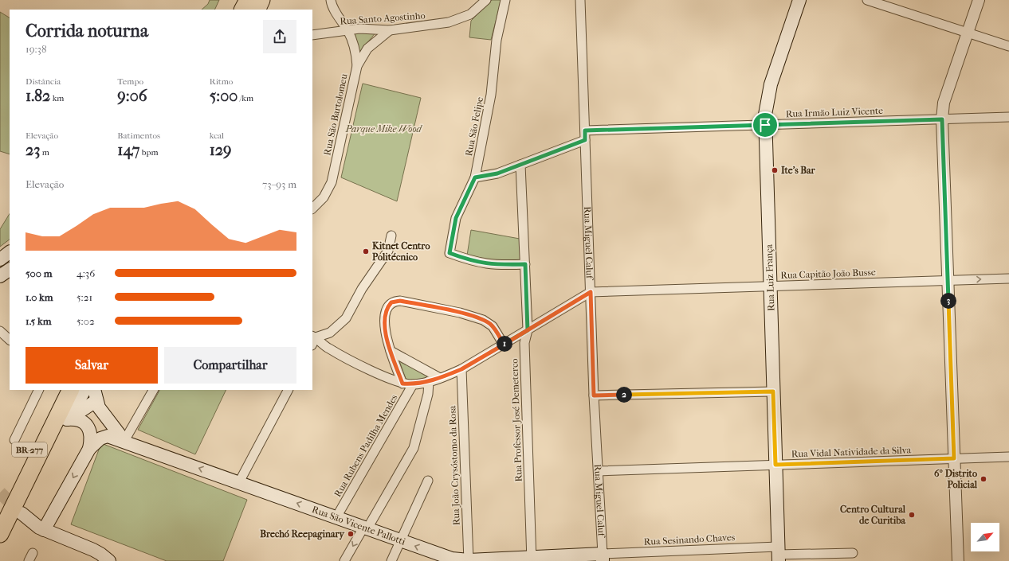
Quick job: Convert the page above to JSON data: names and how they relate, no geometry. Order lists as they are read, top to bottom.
{
  "streets": {
    "highway": ["BR-277"],
    "main road": ["Rua Luiz França", "Rua São Vicente Pallotti"],
    "street": [
      "Rua Santo Agostinho",
      "Rua Irmão Luiz Vicente",
      "Rua São Bartolomeu",
      "Rua São Felipe",
      "Rua Miguel Caluf",
      "Rua Capitão João Busse",
      "Rua Professor José Demeterco",
      "Rua Rubens Padilha Mendes",
      "Rua Vidal Natividade da Silva",
      "Rua João Crysóstomo da Rosa",
      "Rua Sesinando Chaves"
    ]
  },
  "crossings": [
    ["Rua Santo Agostinho", "Rua São Bartolomeu"],
    ["Rua Irmão Luiz Vicente", "Rua Miguel Caluf"],
    ["Rua Irmão Luiz Vicente", "Rua Luiz França"],
    ["Rua São Felipe", "Rua Professor José Demeterco"],
    ["Rua Miguel Caluf", "Rua Capitão João Busse"],
    ["Rua Miguel Caluf", "Rua Vidal Natividade da Silva"],
    ["Rua Miguel Caluf", "Rua São Vicente Pallotti"],
    ["Rua Miguel Caluf", "Rua Sesinando Chaves"],
    ["Rua Capitão João Busse", "Rua Luiz França"],
    ["Rua Luiz França", "Rua Vidal Natividade da Silva"],
    ["Rua Luiz França", "Rua Sesinando Chaves"],
    ["Rua Professor José Demeterco", "Rua São Vicente Pallotti"],
    ["Rua Rubens Padilha Mendes", "Rua São Vicente Pallotti"],
    ["Rua João Crysóstomo da Rosa", "Rua São Vicente Pallotti"],
    ["Rua São Vicente Pallotti", "Rua Sesinando Chaves"]
  ],
  "one_way": ["Rua São Vicente Pallotti"],
  "parks": ["Parque Mike Wood"],
  "places": [
    "Ite’s Bar",
    "Kitnet Centro Politécnico",
    "6º Distrito Policial",
    "Centro Cultural de Curitiba",
    "Brechó Reepaginary"
  ],
  "north": "top right",
  "page": {
    "heading": ["Corrida noturna", "19:38"],
    "stats": [
      ["Distância", "1.82 km"],
      ["Tempo", "9:06"],
      ["Ritmo", "5:00 /km"],
      ["Elevação", "23 m"],
      ["Batimentos", "147 bpm"],
      ["kcal", "129"]
    ],
    "chart": ["Elevação", "73–93 m"],
    "list": [
      {
        "name": "500 m",
        "note": "4:36"
      },
      {
        "name": "1.0 km",
        "note": "5:21"
      },
      {
        "name": "1.5 km",
        "note": "5:02"
      }
    ],
    "pins": ["3", "1", "2"],
    "buttons": ["Salvar", "Compartilhar"]
  }
}
